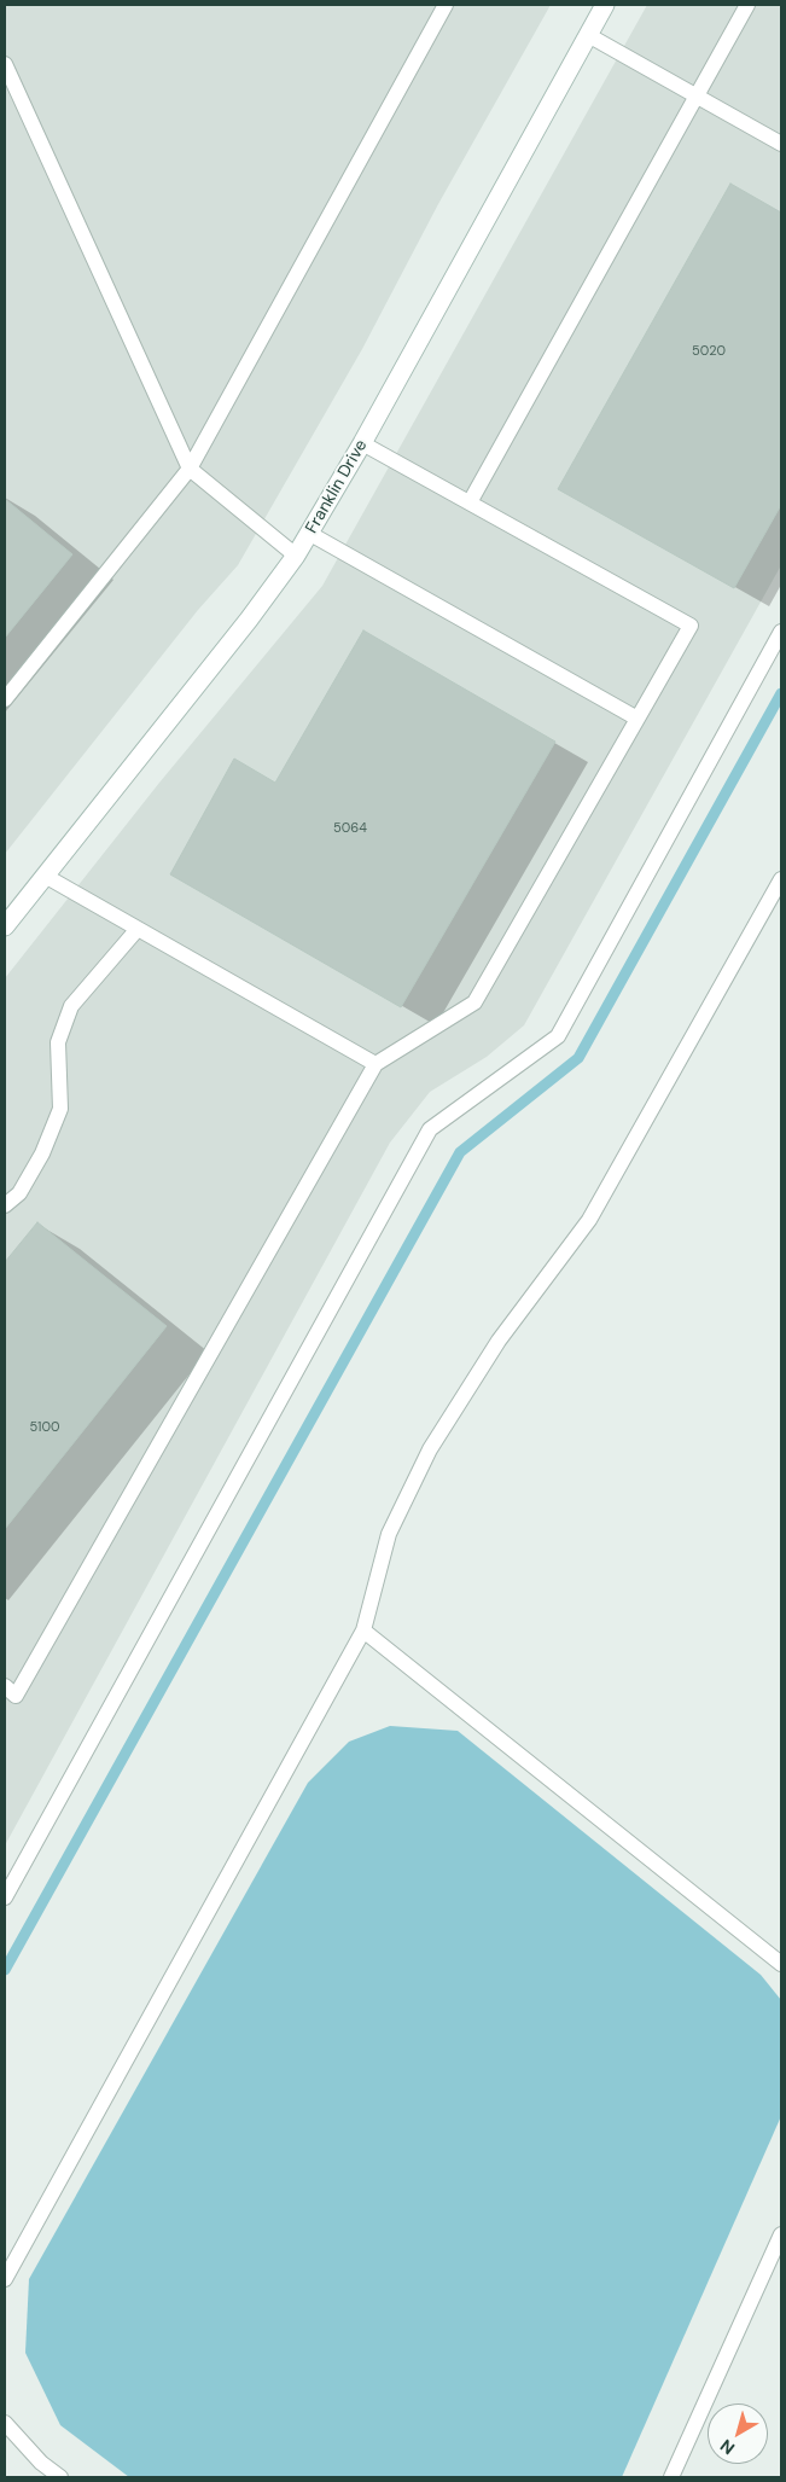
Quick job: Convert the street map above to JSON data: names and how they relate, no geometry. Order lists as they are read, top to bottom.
{
  "streets": {
    "street": ["Franklin Drive"]
  },
  "house_numbers": ["5020", "5064", "5100"],
  "north": "bottom left"
}
